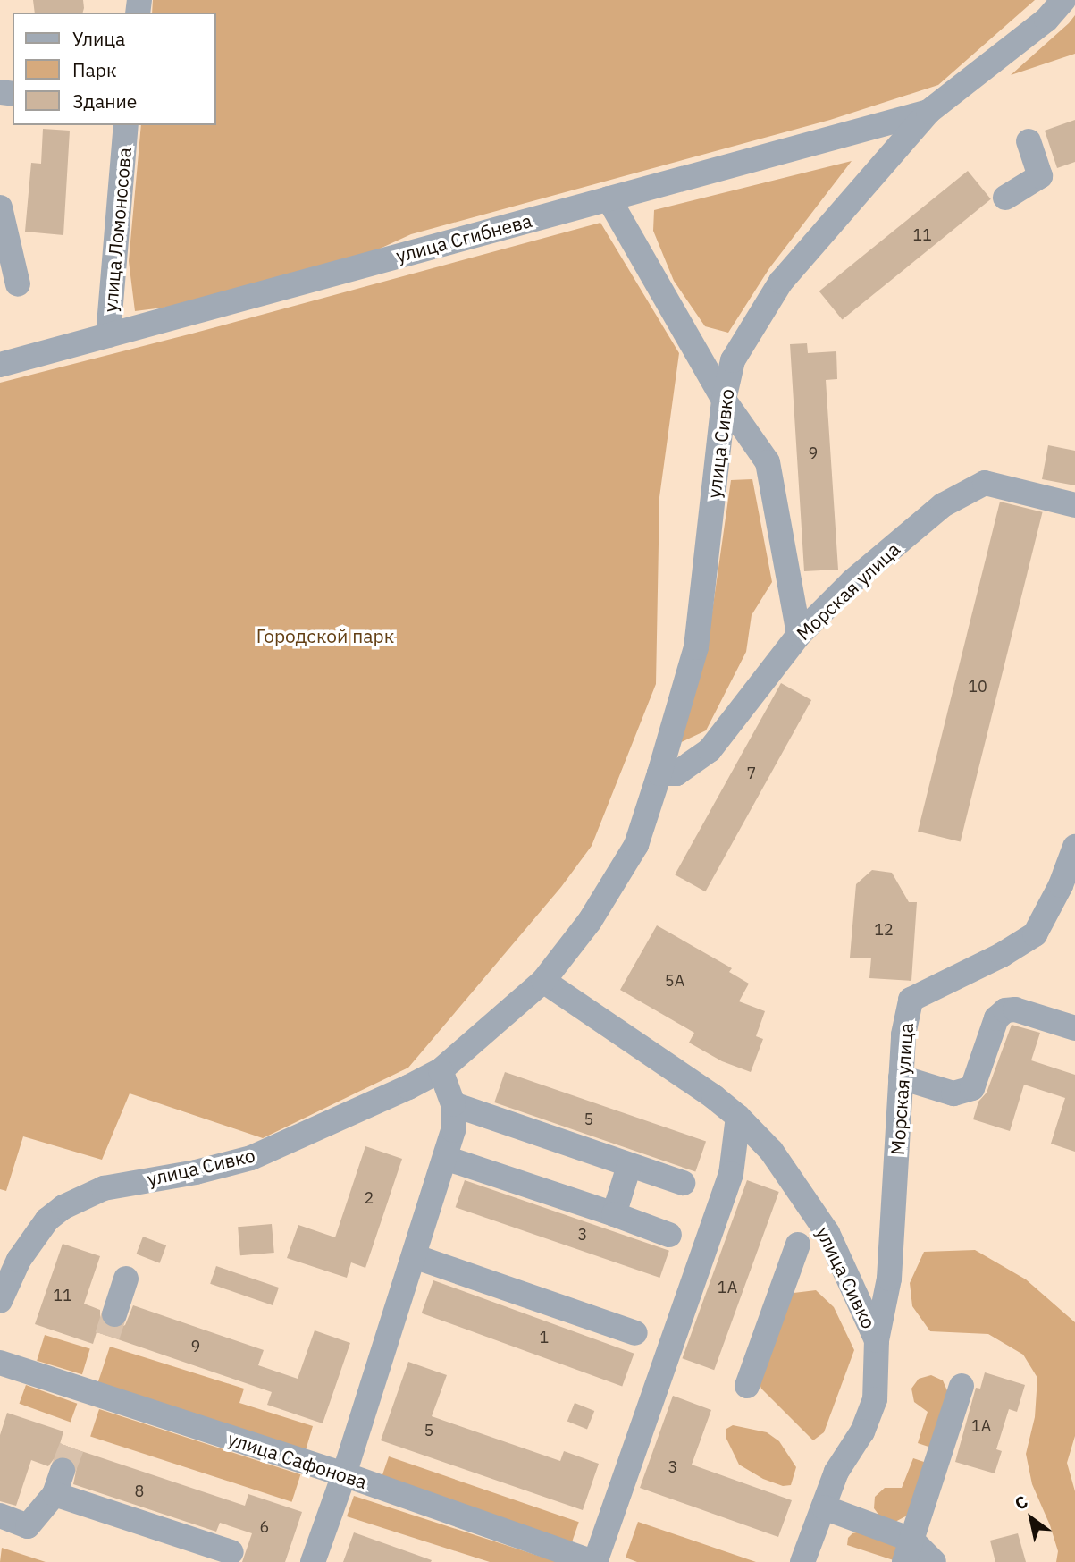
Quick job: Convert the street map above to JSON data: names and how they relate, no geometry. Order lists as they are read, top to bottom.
{
  "streets": {
    "street": [
      "улица Ломоносова",
      "улица Сгибнева",
      "улица Сивко",
      "Морская улица",
      "улица Сафонова"
    ]
  },
  "crossings": [
    ["улица Ломоносова", "улица Сгибнева"],
    ["улица Сгибнева", "улица Сивко"],
    ["улица Сивко", "Морская улица"]
  ],
  "parks": ["Городской парк"],
  "house_numbers": [
    "11",
    "9",
    "10",
    "7",
    "12",
    "5А",
    "5",
    "2",
    "3",
    "1А",
    "11",
    "1",
    "9",
    "1А",
    "5",
    "3",
    "8",
    "6"
  ],
  "legend": ["Улица", "Парк", "Здание"],
  "north": "top left"
}
